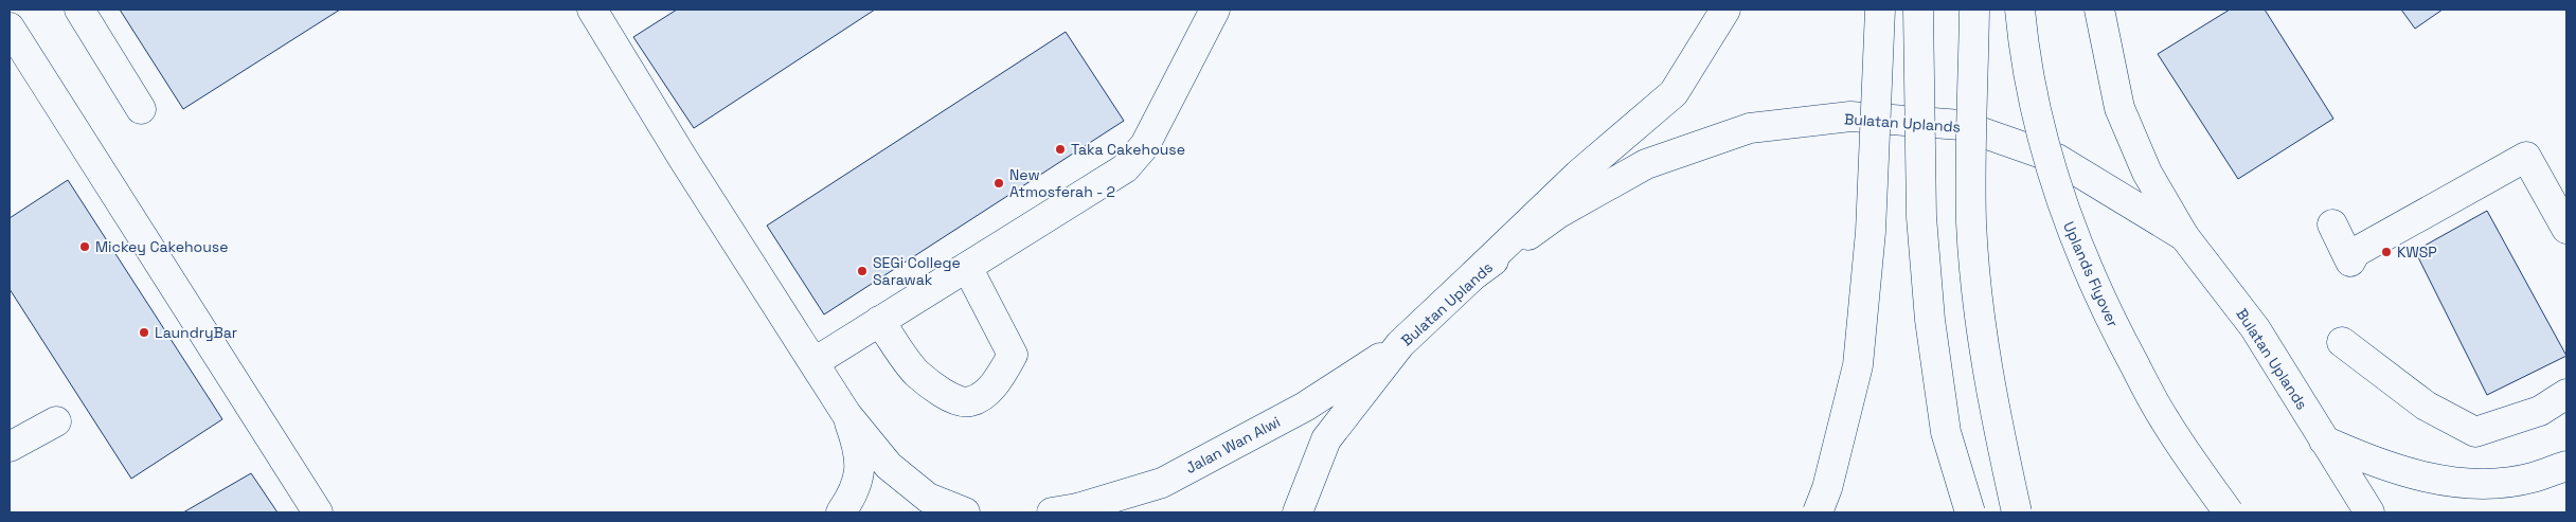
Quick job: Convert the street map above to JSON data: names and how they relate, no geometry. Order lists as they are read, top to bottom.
{
  "streets": {
    "main road": ["Bulatan Uplands", "Uplands Flyover", "Jalan Wan Alwi"]
  },
  "crossings": [
    ["Bulatan Uplands", "Jalan Wan Alwi"]
  ],
  "places": [
    "Taka Cakehouse",
    "New Atmosferah - 2",
    "Mickey Cakehouse",
    "KWSP",
    "SEGi College Sarawak",
    "LaundryBar"
  ]
}
